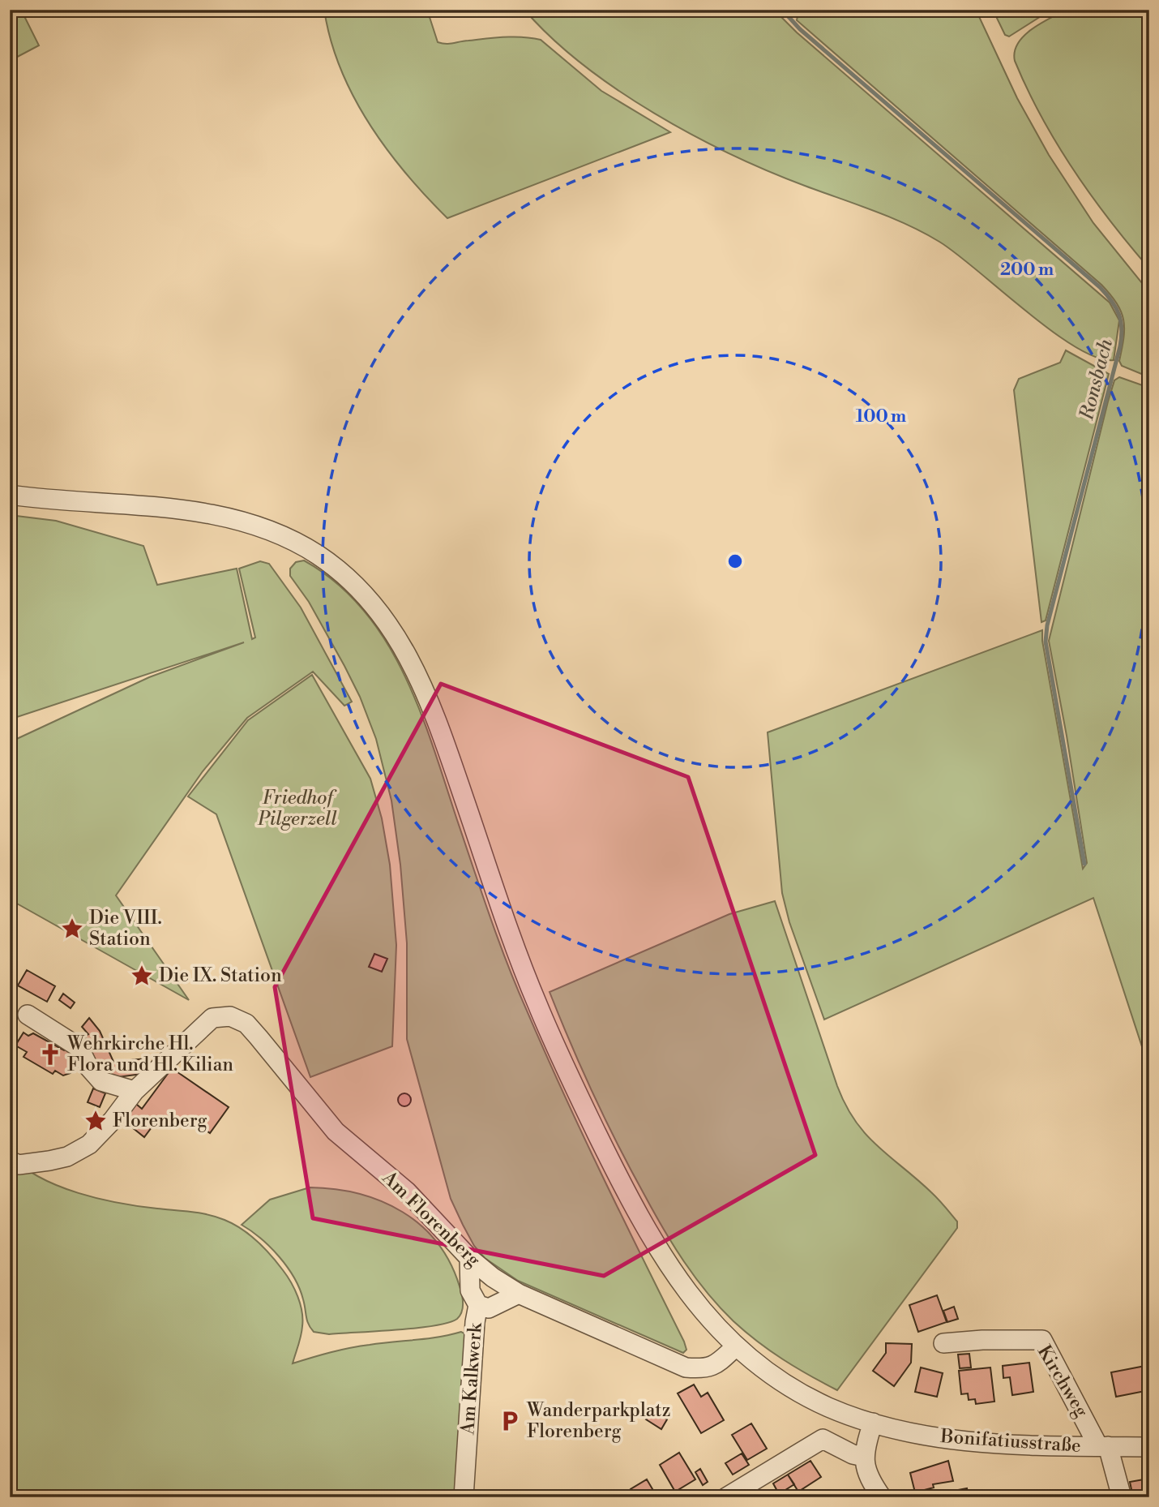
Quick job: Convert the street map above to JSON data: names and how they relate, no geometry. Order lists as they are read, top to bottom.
{
  "streets": {
    "street": [
      "Am Florenberg",
      "Am Kalkwerk",
      "Kirchweg",
      "Bonifatiusstraße"
    ]
  },
  "crossings": [
    ["Am Florenberg", "Am Kalkwerk"],
    ["Am Florenberg", "Bonifatiusstraße"],
    ["Kirchweg", "Bonifatiusstraße"]
  ],
  "water": ["Ronsbach"],
  "parks": ["Friedhof Pilgerzell"],
  "places": {
    "place": ["Die VIII. Station", "Die IX. Station", "Florenberg"],
    "church": ["Wehrkirche Hl. Flora und Hl. Kilian"],
    "parking": ["Wanderparkplatz Florenberg"]
  },
  "rings": ["200 m", "100 m"]
}
